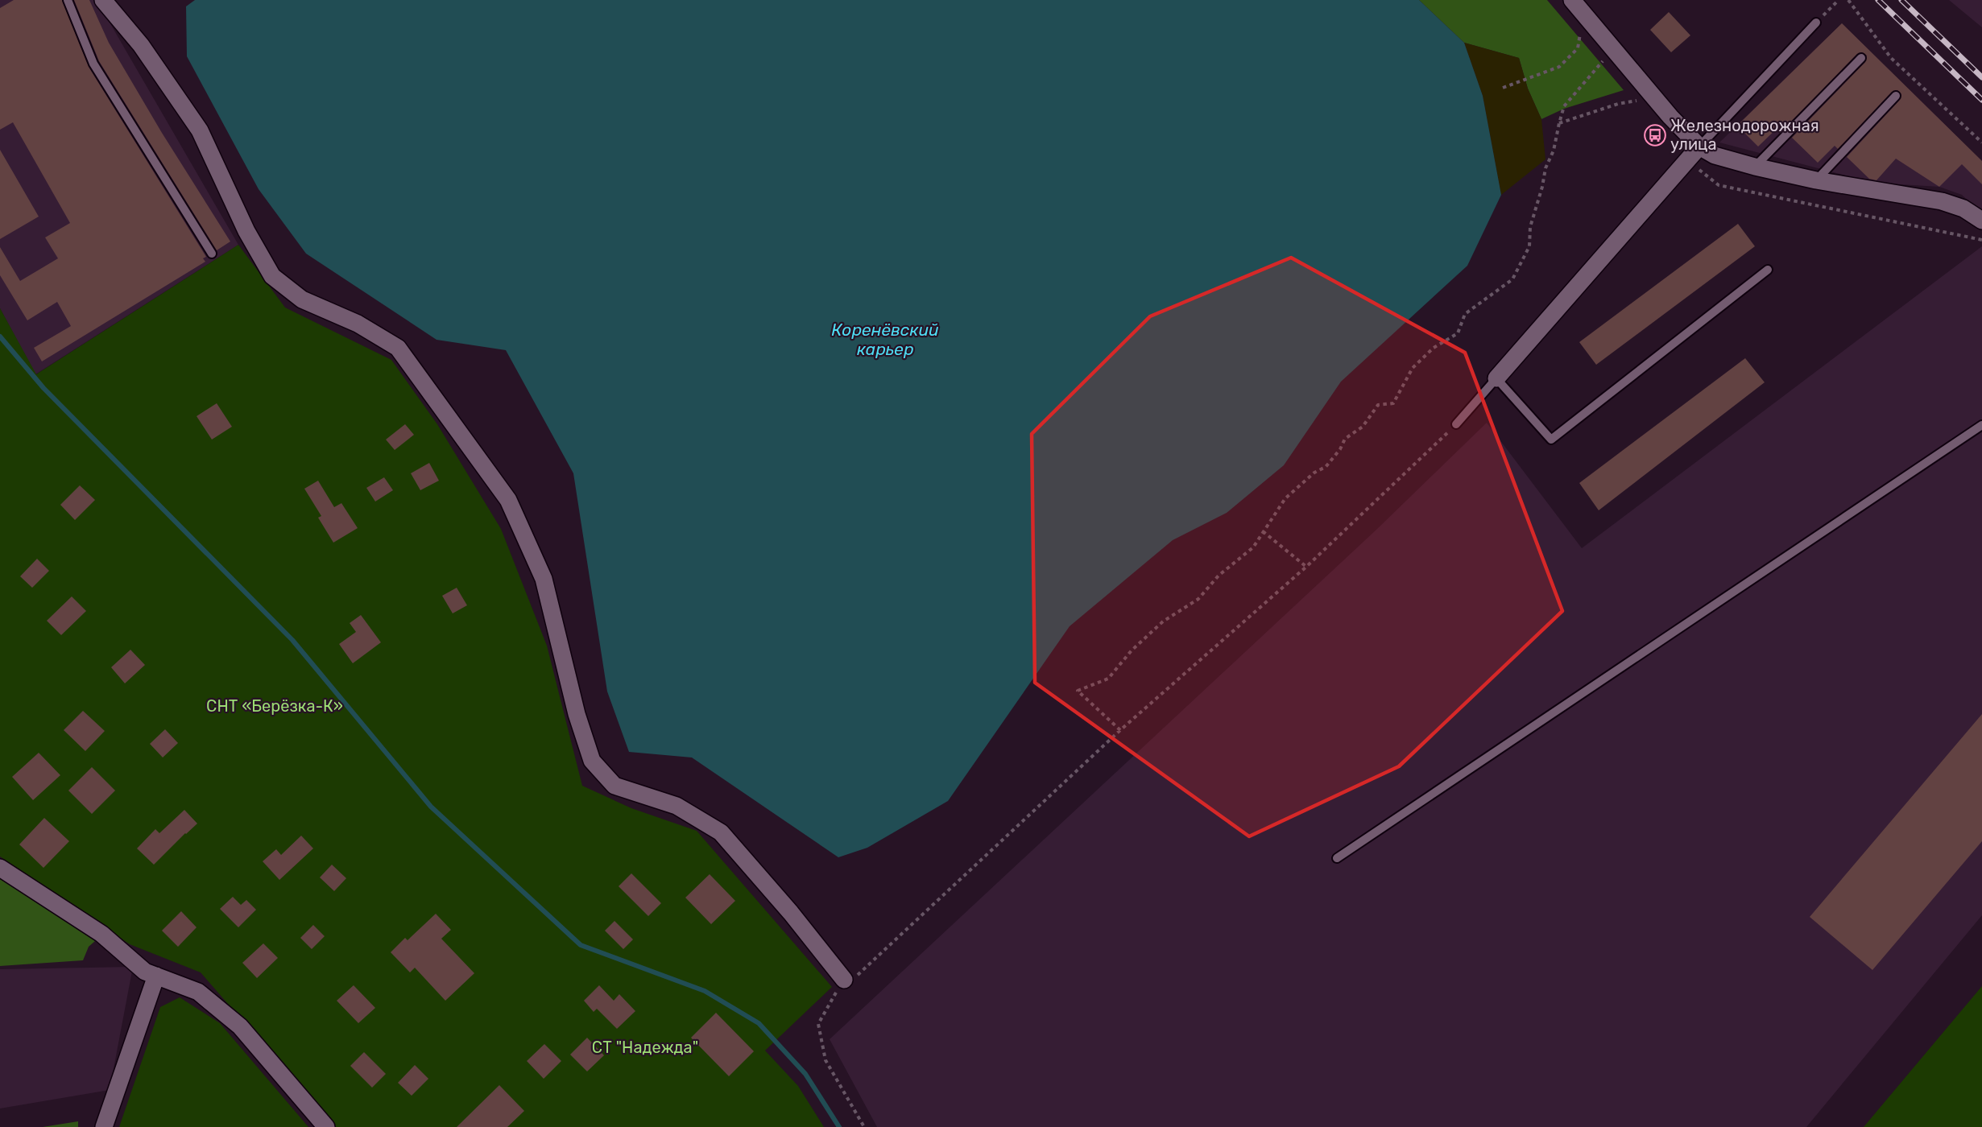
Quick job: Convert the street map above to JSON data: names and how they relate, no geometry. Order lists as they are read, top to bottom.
{
  "water": ["Коренёвский карьер"],
  "parks": ["СНТ «Берёзка-К»", "СТ \"Надежда\""],
  "places": {
    "bus stop": ["Железнодорожная улица"]
  }
}
